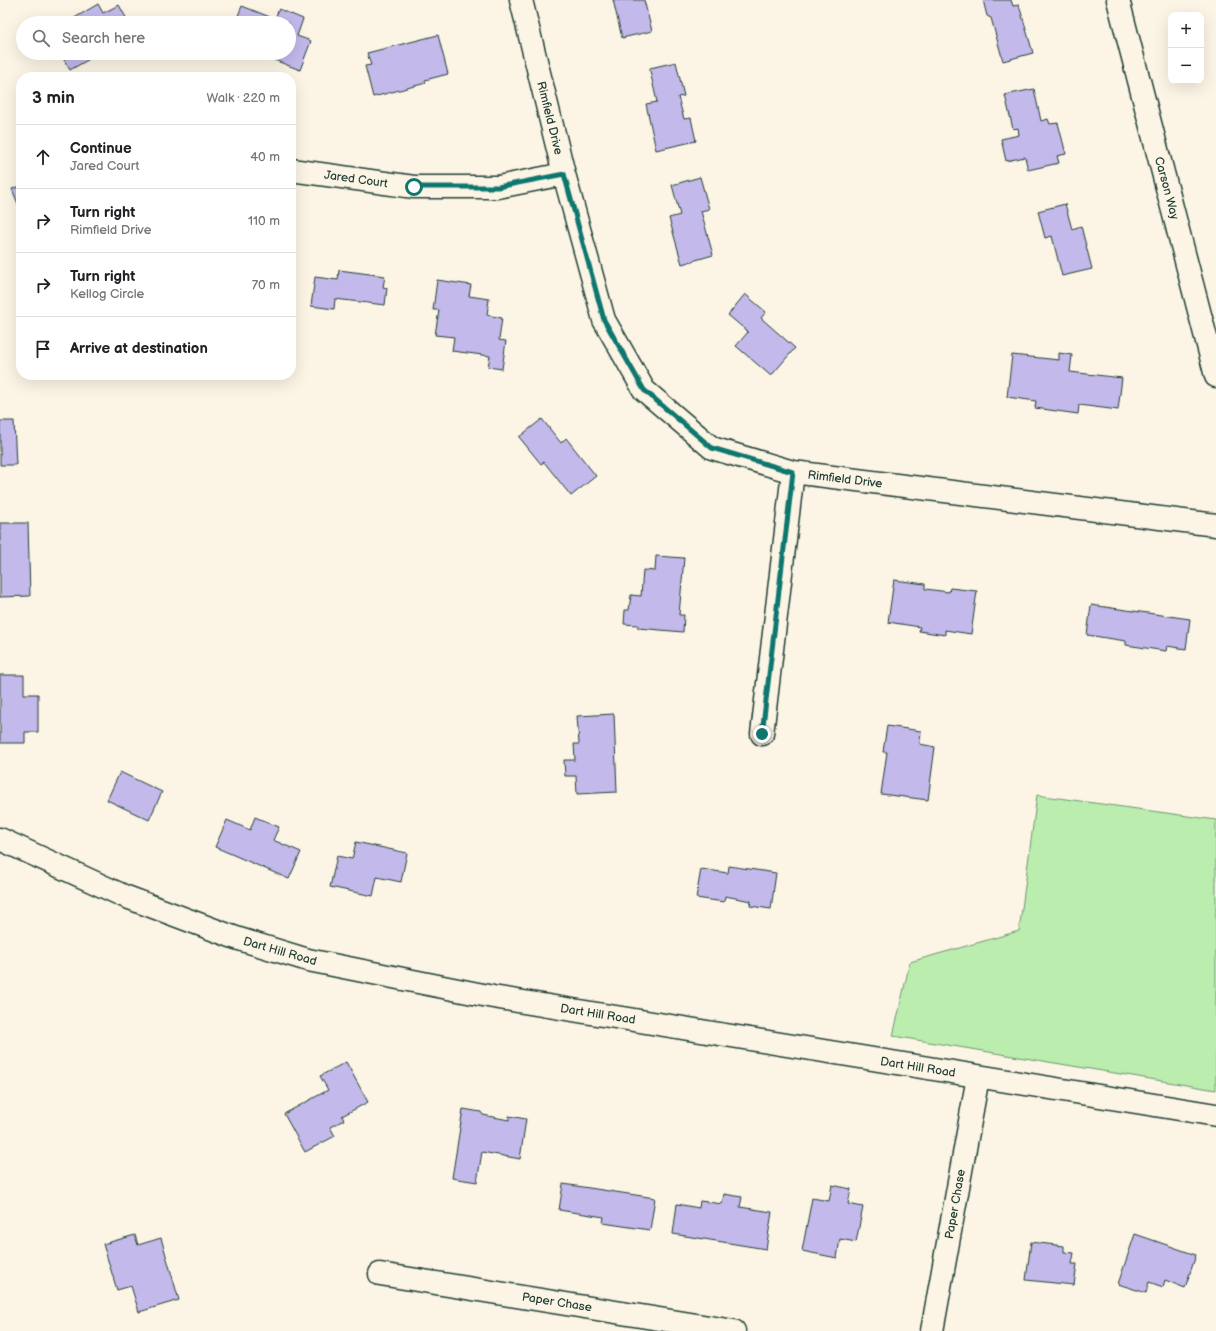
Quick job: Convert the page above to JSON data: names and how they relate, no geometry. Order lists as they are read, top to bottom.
{
  "streets": {
    "street": [
      "Rimfield Drive",
      "Jared Court",
      "Carson Way",
      "Dart Hill Road",
      "Paper Chase"
    ]
  },
  "crossings": [
    ["Rimfield Drive", "Jared Court"],
    ["Dart Hill Road", "Paper Chase"]
  ],
  "page": {
    "map_buttons": ["+", "−"],
    "search": "Search here",
    "heading": ["3 min", "Walk · 220 m"],
    "list": [
      ["Continue", "Jared Court", "40 m"],
      ["Turn right", "Rimfield Drive", "110 m"],
      ["Turn right", "Kellog Circle", "70 m"],
      "Arrive at destination"
    ]
  }
}
